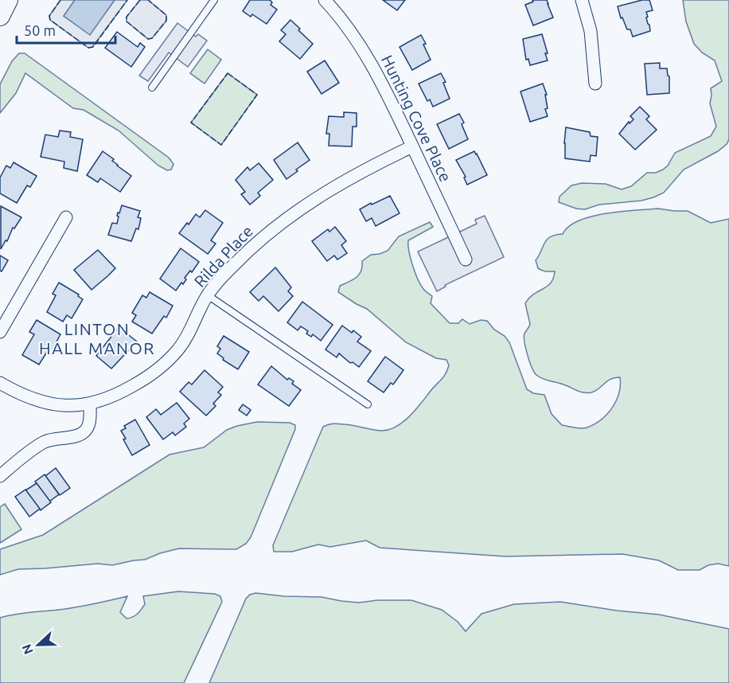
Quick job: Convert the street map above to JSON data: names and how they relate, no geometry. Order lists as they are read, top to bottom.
{
  "streets": {
    "street": ["Hunting Cove Place", "Rilda Place"]
  },
  "crossings": [
    ["Hunting Cove Place", "Rilda Place"]
  ],
  "districts": ["LINTON HALL MANOR"],
  "scale_bar": "50 m",
  "north": "left"
}
